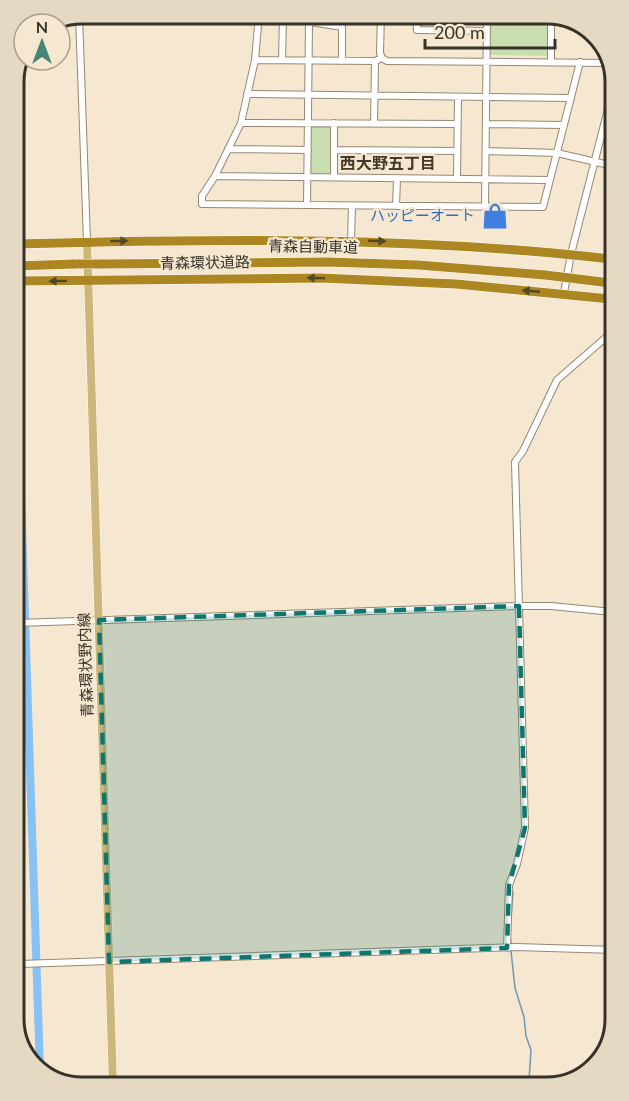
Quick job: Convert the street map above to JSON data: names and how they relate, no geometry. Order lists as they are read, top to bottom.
{
  "streets": {
    "highway": ["青森自動車道", "青森環状道路"],
    "main road": ["青森環状野内線"]
  },
  "crossings": [
    ["青森環状道路", "青森環状野内線"]
  ],
  "districts": ["西大野五丁目"],
  "places": {
    "shop": ["ハッピーオート"]
  },
  "scale_bar": "200 m",
  "north": "top"
}
